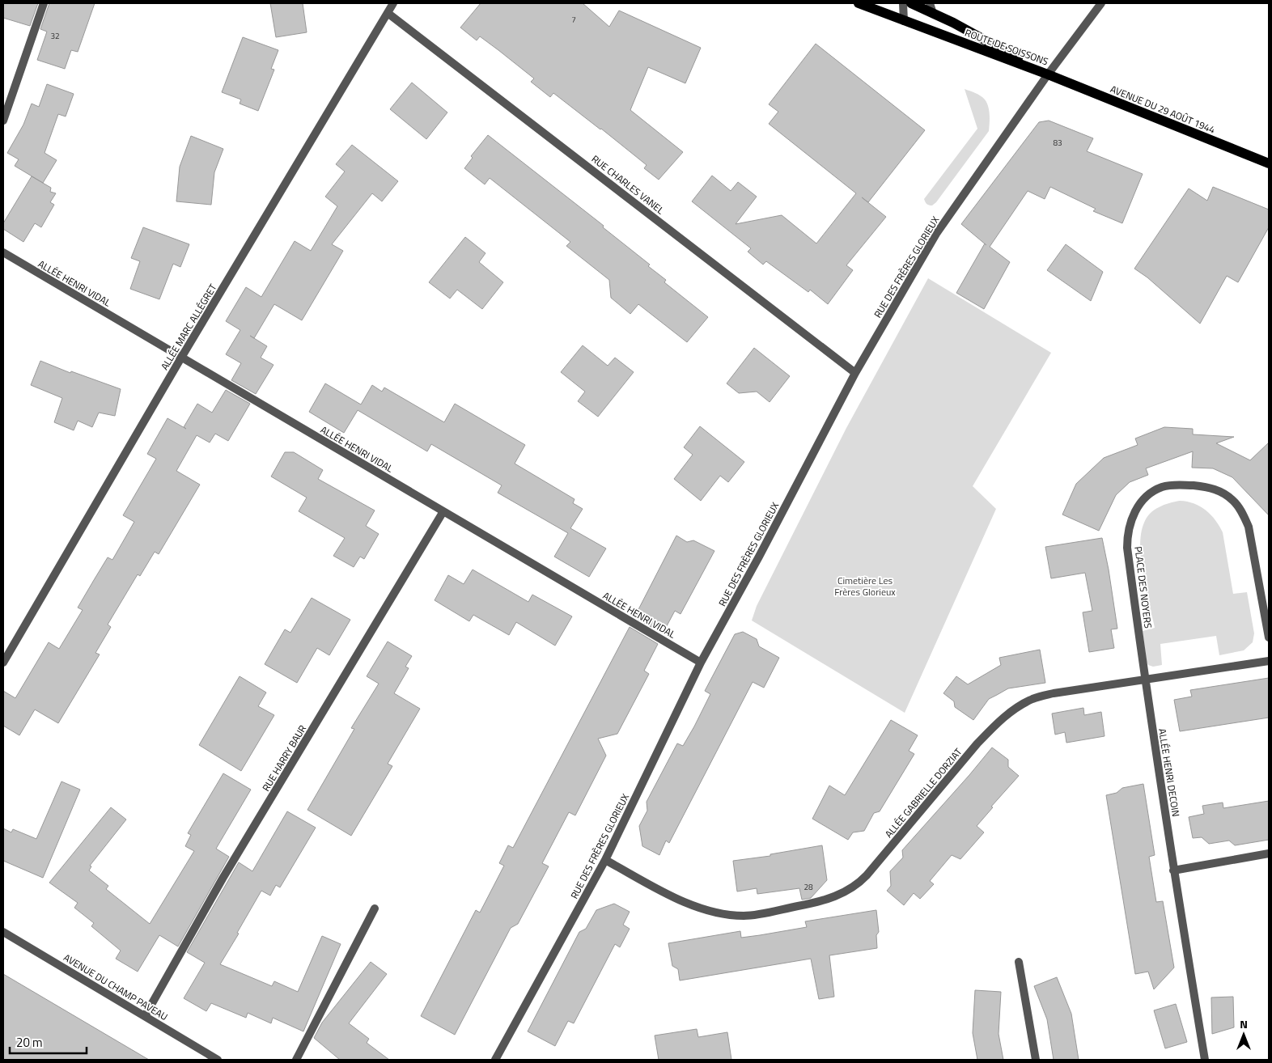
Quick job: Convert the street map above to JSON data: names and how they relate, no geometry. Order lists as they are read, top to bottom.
{
  "streets": {
    "main road": ["ROUTE DE SOISSONS", "AVENUE DU 29 AOÛT 1944"],
    "street": [
      "RUE CHARLES VANEL",
      "RUE DES FRÈRES GLORIEUX",
      "ALLÉE HENRI VIDAL",
      "ALLÉE MARC ALLÉGRET",
      "PLACE DES NOYERS",
      "RUE HARRY BAUR",
      "ALLÉE HENRI DECOIN",
      "ALLÉE GABRIELLE DORZIAT",
      "AVENUE DU CHAMP PAVEAU"
    ]
  },
  "crossings": [
    ["ROUTE DE SOISSONS", "AVENUE DU 29 AOÛT 1944"],
    ["ROUTE DE SOISSONS", "RUE DES FRÈRES GLORIEUX"],
    ["AVENUE DU 29 AOÛT 1944", "RUE DES FRÈRES GLORIEUX"],
    ["RUE CHARLES VANEL", "RUE DES FRÈRES GLORIEUX"],
    ["RUE CHARLES VANEL", "ALLÉE MARC ALLÉGRET"],
    ["RUE DES FRÈRES GLORIEUX", "ALLÉE HENRI VIDAL"],
    ["RUE DES FRÈRES GLORIEUX", "ALLÉE GABRIELLE DORZIAT"],
    ["ALLÉE HENRI VIDAL", "ALLÉE MARC ALLÉGRET"],
    ["ALLÉE HENRI VIDAL", "RUE HARRY BAUR"],
    ["PLACE DES NOYERS", "ALLÉE HENRI DECOIN"],
    ["PLACE DES NOYERS", "ALLÉE GABRIELLE DORZIAT"],
    ["RUE HARRY BAUR", "AVENUE DU CHAMP PAVEAU"],
    ["ALLÉE HENRI DECOIN", "ALLÉE GABRIELLE DORZIAT"]
  ],
  "parks": ["Cimetière Les Frères Glorieux"],
  "house_numbers": [
    "7",
    "32",
    "83",
    "28"
  ],
  "scale_bar": "20 m",
  "north": "top"
}
